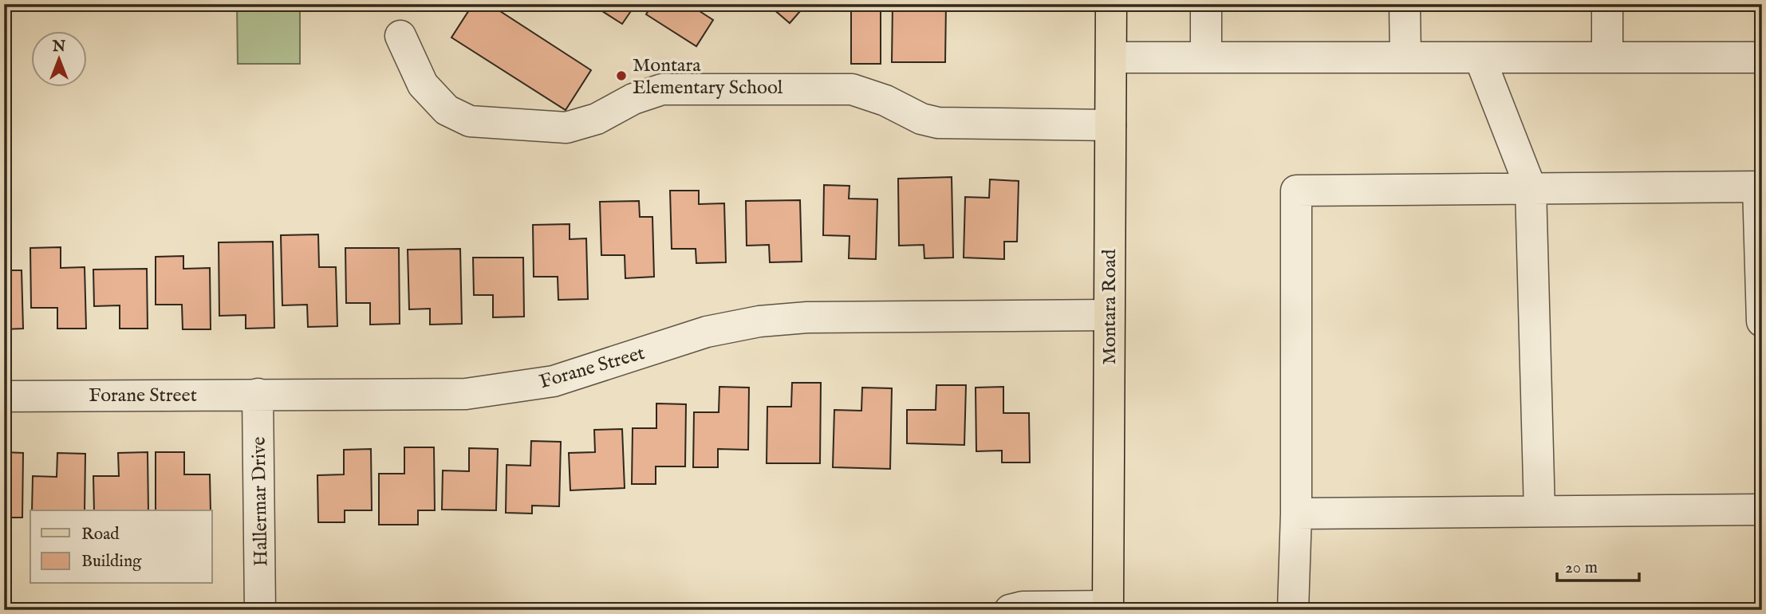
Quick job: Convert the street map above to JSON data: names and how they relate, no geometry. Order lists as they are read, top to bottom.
{
  "streets": {
    "main road": ["Montara Road"],
    "street": ["Forane Street", "Hallermar Drive"]
  },
  "crossings": [
    ["Montara Road", "Forane Street"],
    ["Forane Street", "Hallermar Drive"]
  ],
  "places": ["Montara Elementary School"],
  "legend": ["Road", "Building"],
  "scale_bar": "20 m",
  "north": "top"
}
